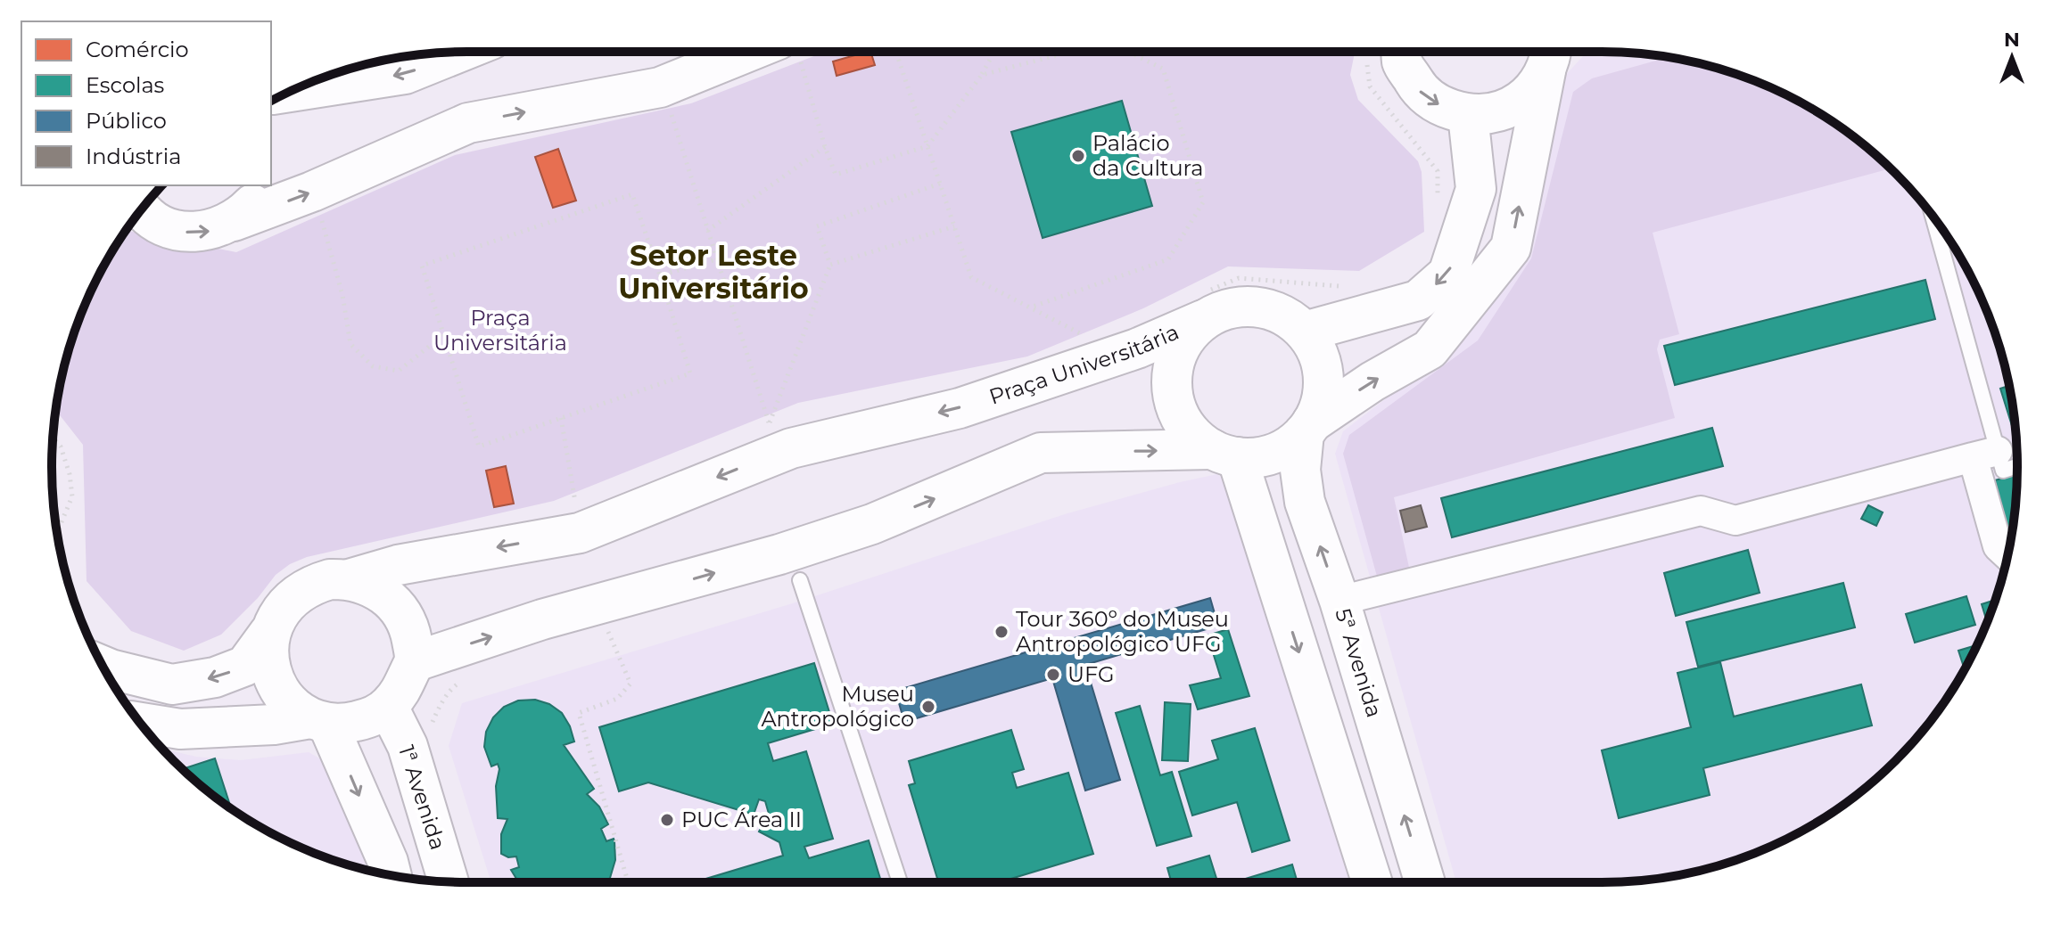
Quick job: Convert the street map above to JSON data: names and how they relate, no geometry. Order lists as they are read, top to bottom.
{
  "streets": {
    "main road": ["Praça Universitária", "5ª Avenida", "1ª Avenida"]
  },
  "crossings": [
    ["Praça Universitária", "5ª Avenida"],
    ["Praça Universitária", "1ª Avenida"]
  ],
  "districts": ["Setor Leste Universitário"],
  "parks": ["Praça Universitária"],
  "places": [
    "Palácio da Cultura",
    "Tour 360º do Museu Antropológico UFG",
    "UFG",
    "Museu Antropológico",
    "PUC Área II"
  ],
  "legend": [
    "Comércio",
    "Escolas",
    "Público",
    "Indústria"
  ],
  "north": "top"
}
